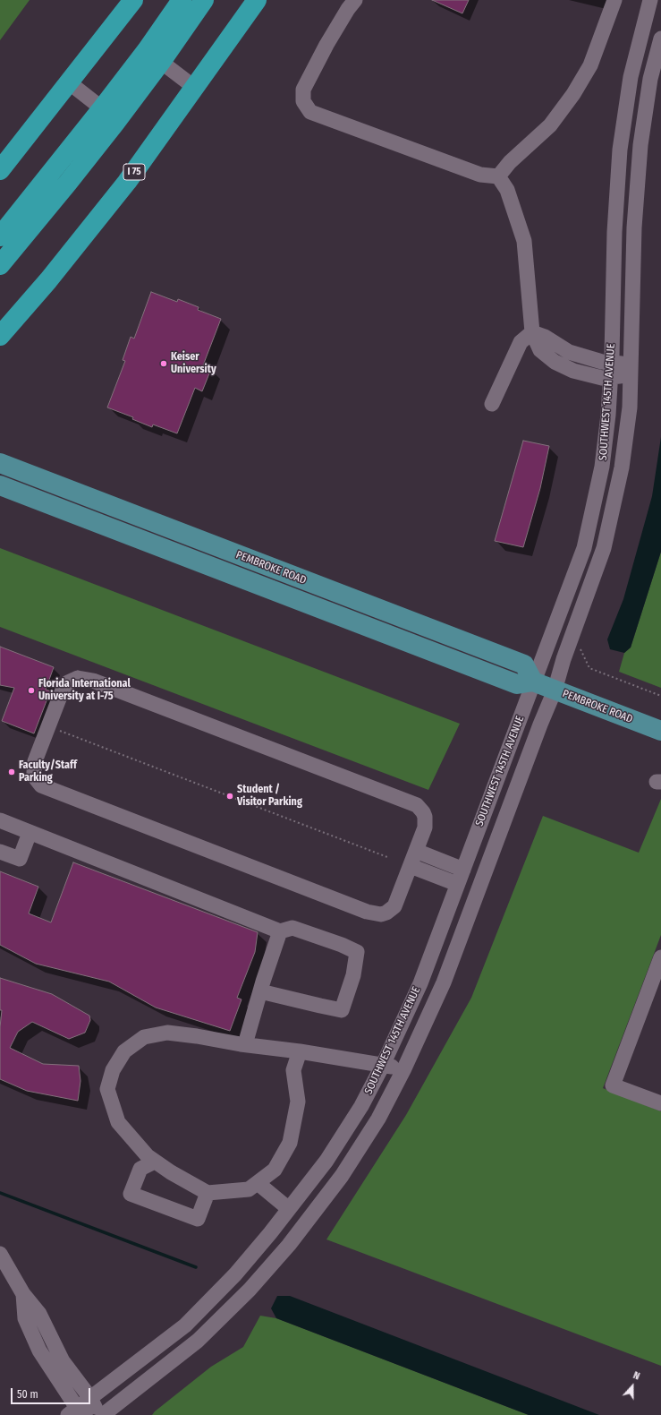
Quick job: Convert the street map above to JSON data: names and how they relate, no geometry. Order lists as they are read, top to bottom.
{
  "streets": {
    "highway": ["I 75"],
    "main road": ["PEMBROKE ROAD"],
    "street": ["SOUTHWEST 145TH AVENUE"]
  },
  "crossings": [
    ["SOUTHWEST 145TH AVENUE", "PEMBROKE ROAD"]
  ],
  "places": [
    "Keiser University",
    "Florida International University at I-75",
    "Faculty/Staff Parking",
    "Student / Visitor Parking"
  ],
  "scale_bar": "50 m",
  "north": "top"
}
